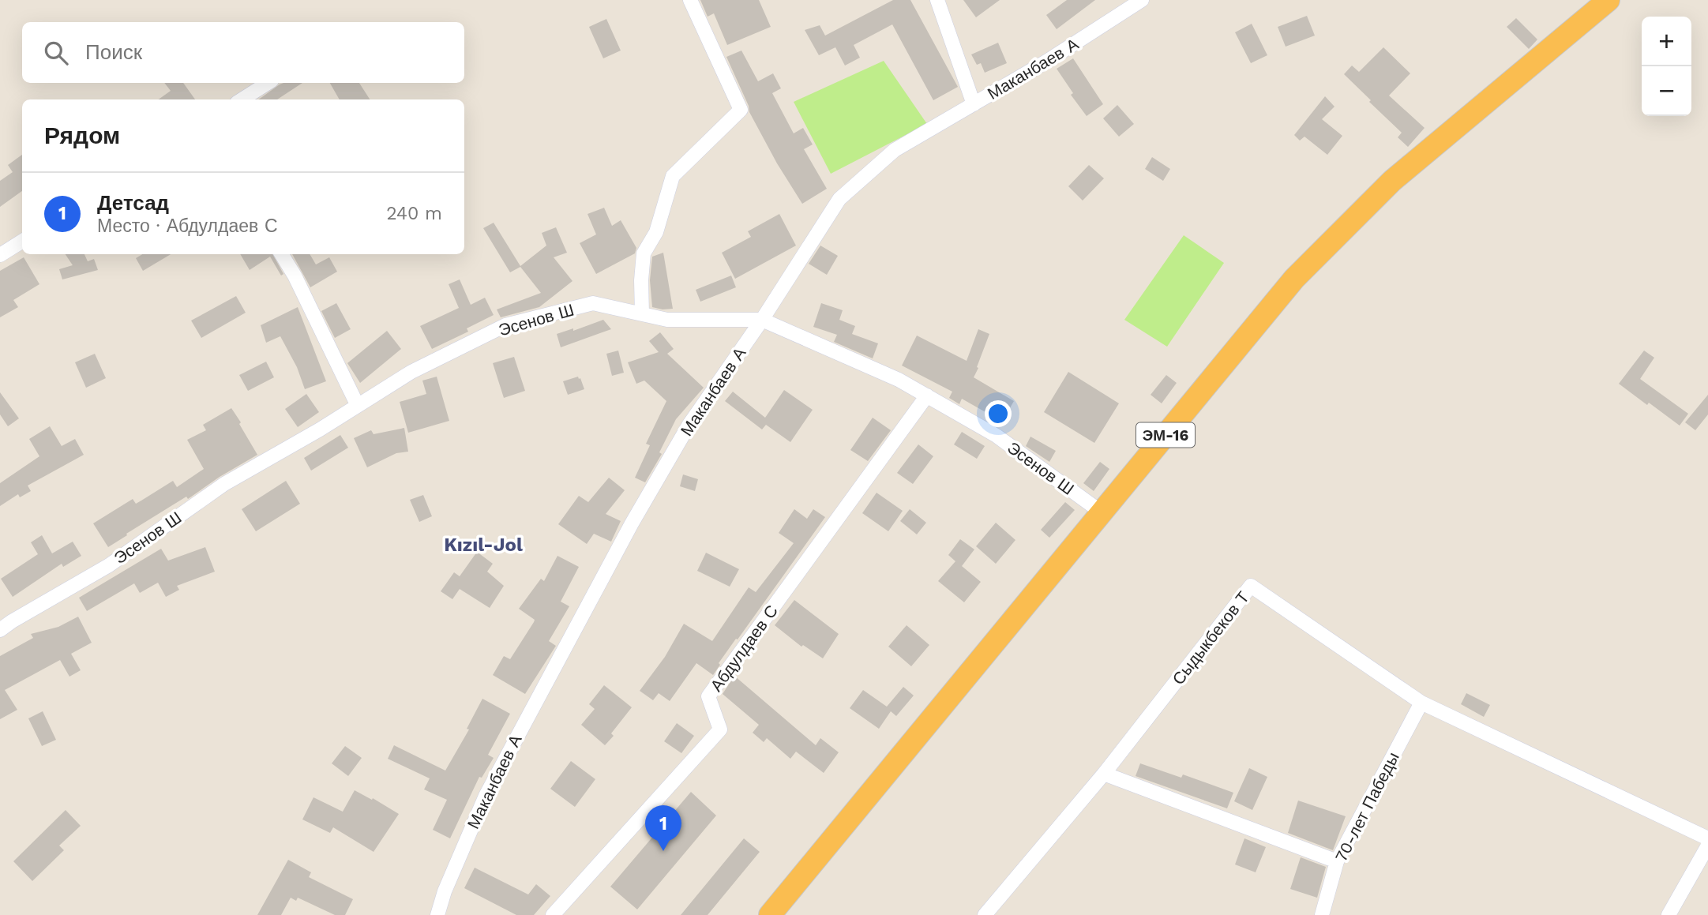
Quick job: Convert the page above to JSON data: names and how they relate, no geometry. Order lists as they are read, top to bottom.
{
  "streets": {
    "highway": ["ЭМ-16"],
    "street": [
      "Маканбаев А",
      "Эсенов Ш",
      "Сыдыкбеков Т",
      "Абдулдаев С",
      "70-лет Пабеды"
    ]
  },
  "crossings": [
    ["Маканбаев А", "Эсенов Ш"],
    ["Эсенов Ш", "ЭМ-16"],
    ["Эсенов Ш", "Абдулдаев С"],
    ["Сыдыкбеков Т", "70-лет Пабеды"]
  ],
  "districts": ["Kızıl-Jol"],
  "page": {
    "map_buttons": ["+", "−"],
    "search": "Поиск",
    "heading": "Рядом",
    "list": [
      {
        "mark": "1",
        "name": "Детсад",
        "note": "Место · Абдулдаев С",
        "value": "240 m"
      }
    ],
    "pins": "1"
  }
}
